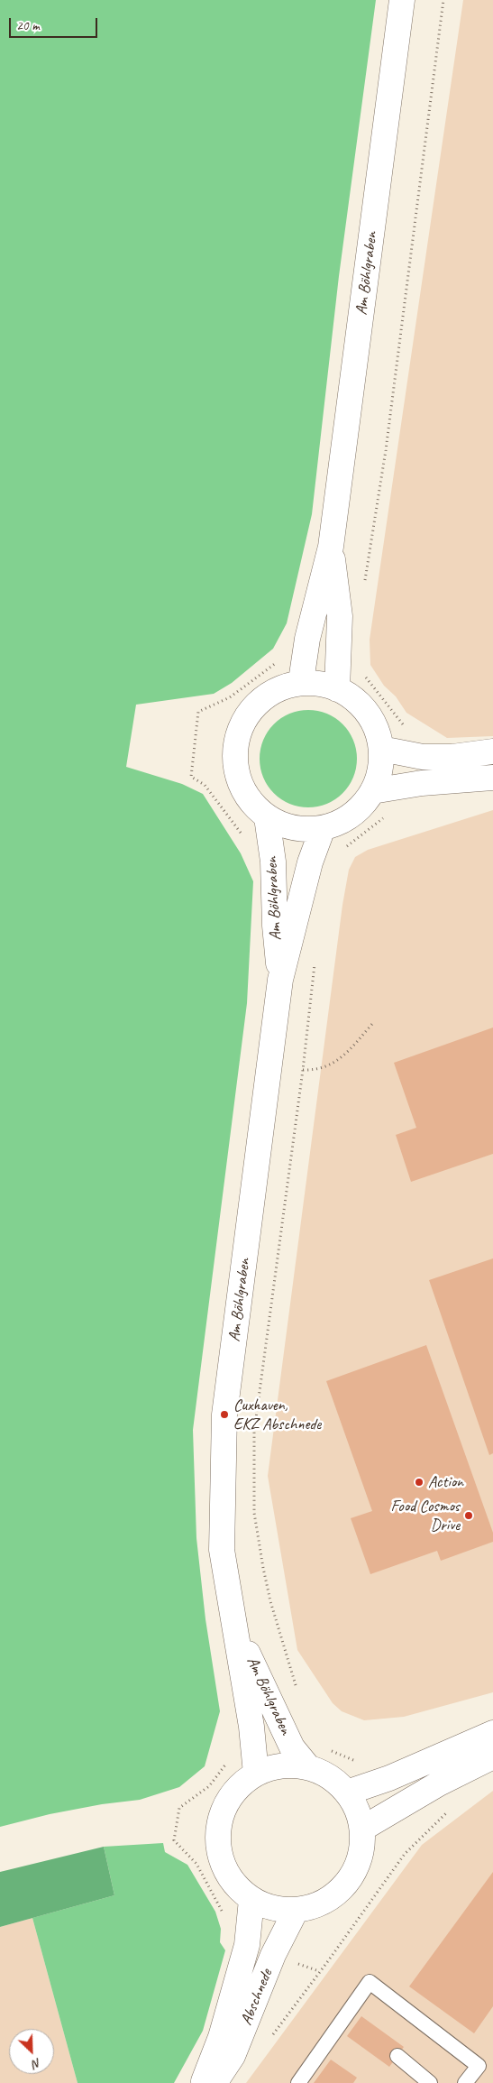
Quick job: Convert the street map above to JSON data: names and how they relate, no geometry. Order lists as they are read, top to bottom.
{
  "streets": {
    "street": ["Am Böhlgraben", "Abschnede"]
  },
  "crossings": [
    ["Am Böhlgraben", "Abschnede"]
  ],
  "places": ["Cuxhaven, EKZ Abschnede", "Action", "Food Cosmos Drive"],
  "scale_bar": "20 m",
  "north": "bottom right"
}
